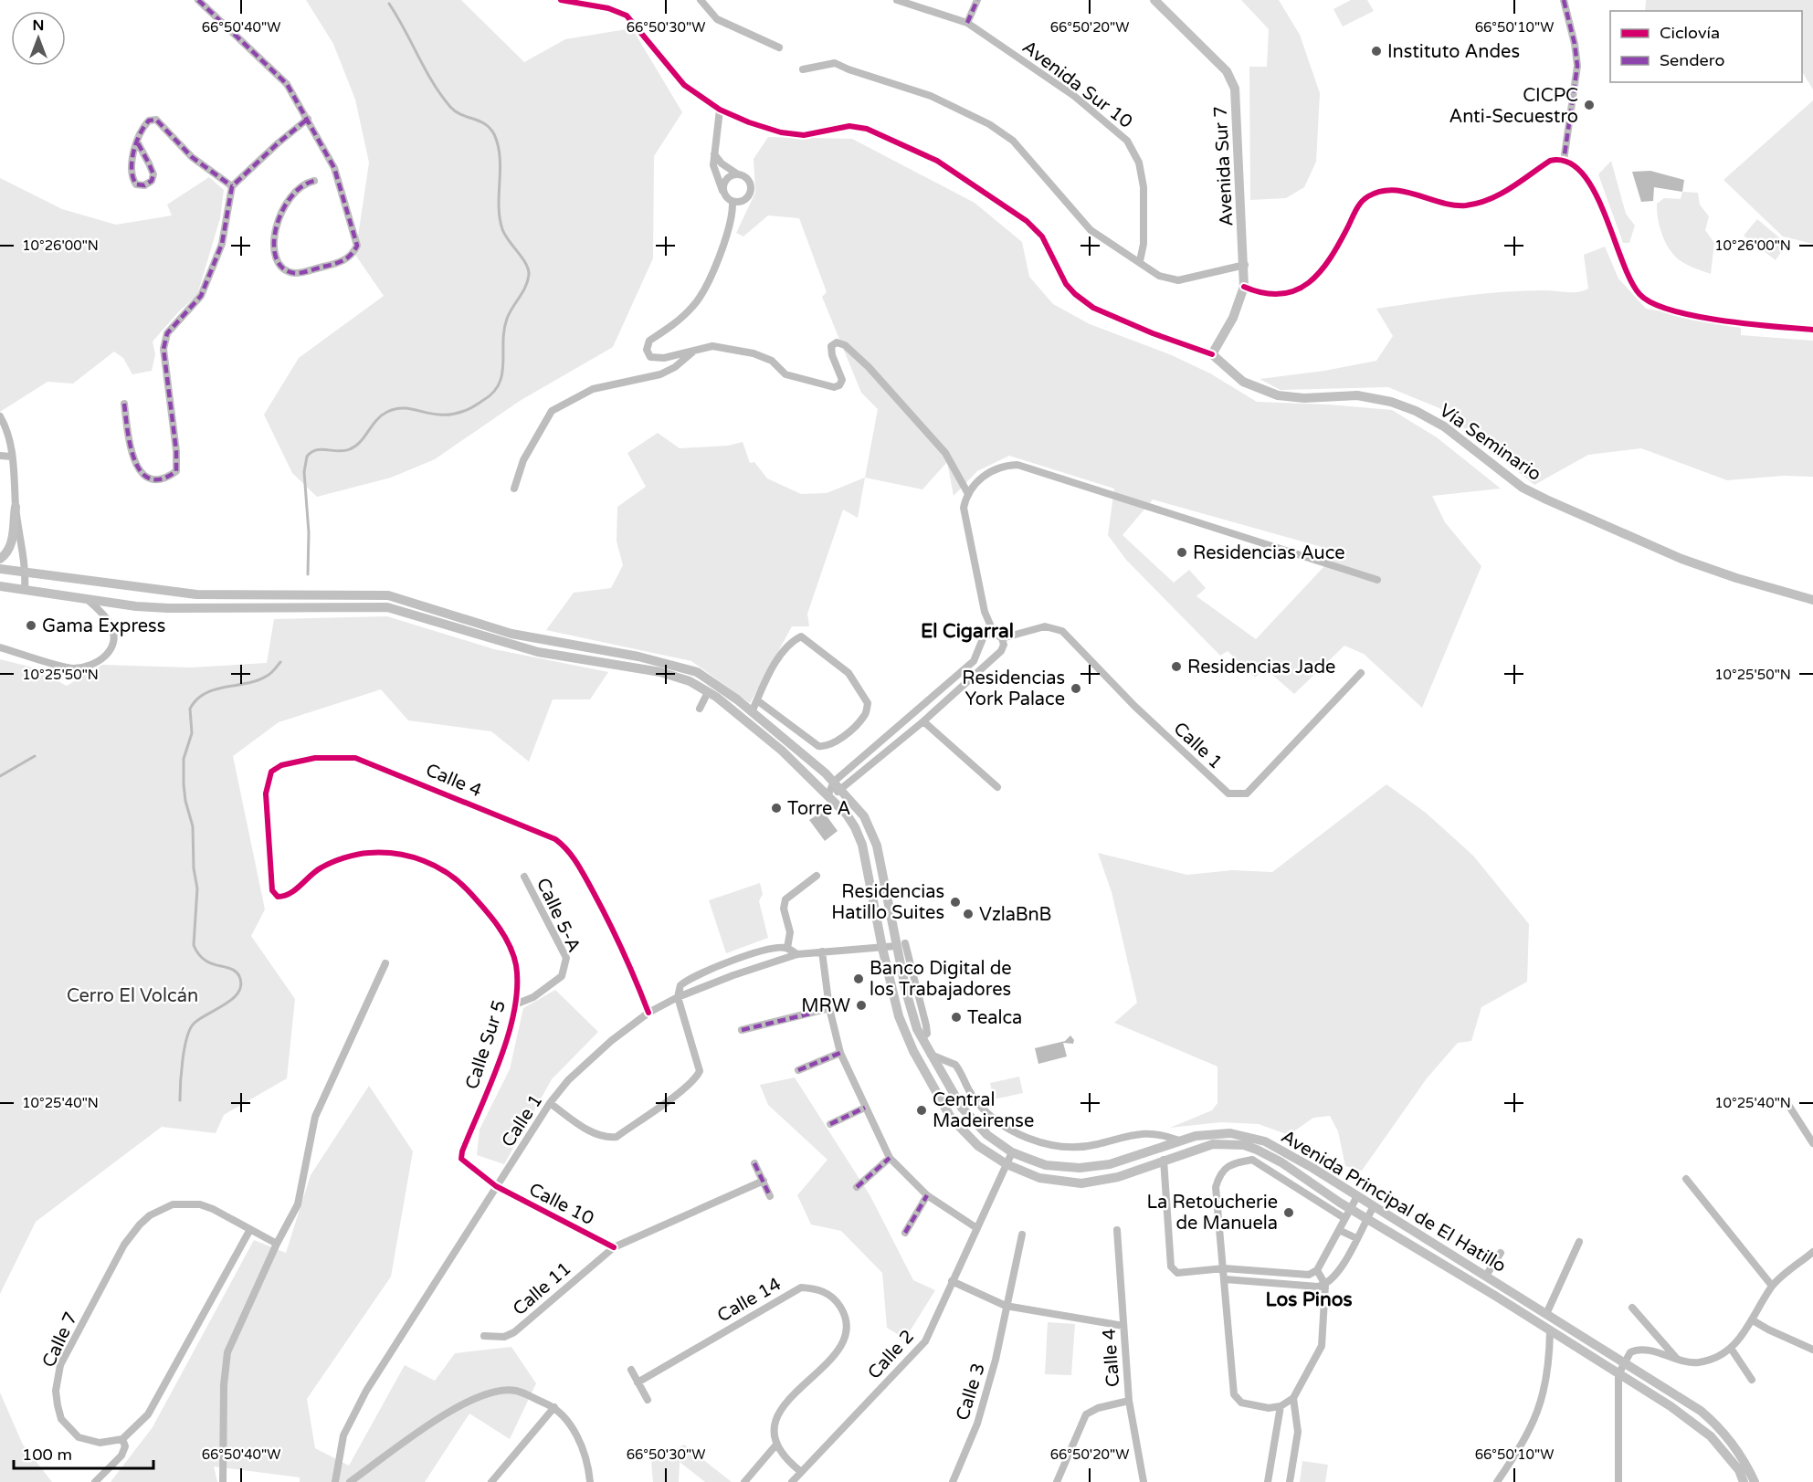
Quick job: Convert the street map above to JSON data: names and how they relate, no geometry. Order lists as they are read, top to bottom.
{
  "streets": {
    "main road": ["Avenida Sur 7", "Vía Seminario", "Avenida Principal de El Hatillo"],
    "street": [
      "Avenida Sur 10",
      "Calle 1",
      "Calle 4",
      "Calle 5-A",
      "Calle Sur 5",
      "Calle 10",
      "Calle 11",
      "Calle 14",
      "Calle 7",
      "Calle 2",
      "Calle 3"
    ]
  },
  "crossings": [
    ["Avenida Sur 7", "Vía Seminario"],
    ["Calle 1", "Calle 4"],
    ["Calle 1", "Calle Sur 5"],
    ["Calle 1", "Avenida Principal de El Hatillo"],
    ["Calle 1", "Calle 10"],
    ["Calle 4", "Calle Sur 5"],
    ["Calle 5-A", "Calle Sur 5"],
    ["Calle Sur 5", "Calle 10"],
    ["Avenida Principal de El Hatillo", "Calle 2"],
    ["Calle 10", "Calle 11"]
  ],
  "districts": ["El Cigarral", "Los Pinos"],
  "parks": ["Cerro El Volcán"],
  "places": [
    "Instituto Andes",
    "CICPC Anti-Secuestro",
    "Residencias Auce",
    "Gama Express",
    "Residencias Jade",
    "Residencias York Palace",
    "Torre A",
    "Residencias Hatillo Suites",
    "VzlaBnB",
    "Banco Digital de los Trabajadores",
    "MRW",
    "Tealca",
    "Central Madeirense",
    "La Retoucherie de Manuela"
  ],
  "legend": ["Ciclovía", "Sendero"],
  "scale_bar": "100 m",
  "north": "top",
  "coordinates": [
    "66°50'40\"W",
    "66°50'30\"W",
    "66°50'20\"W",
    "66°50'10\"W",
    "10°26'00\"N",
    "10°25'50\"N",
    "10°25'40\"N"
  ]
}
